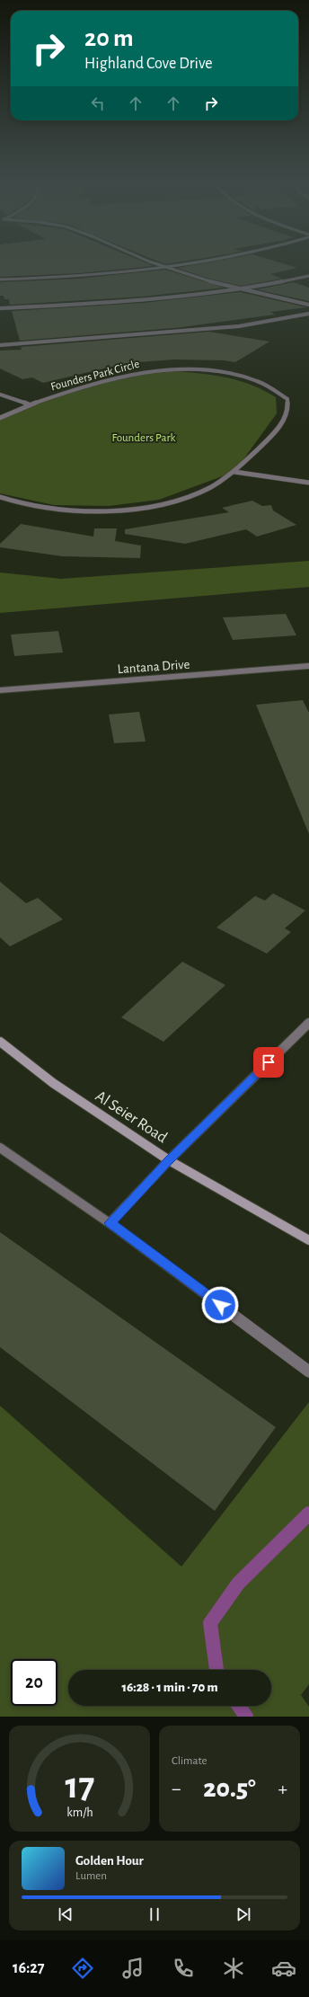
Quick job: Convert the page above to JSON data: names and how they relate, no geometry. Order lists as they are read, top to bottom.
{
  "streets": {
    "street": ["Founders Park Circle", "Lantana Drive", "Al Seier Road"]
  },
  "parks": ["Founders Park"],
  "page": {
    "turn": ["20 m", "Highland Cove Drive"],
    "limit": "20",
    "trip": "16:28 · 1 min · 70 m",
    "tile": "Climate",
    "heat": ["−", "20.5°", "+"],
    "song": ["Golden Hour", "Lumen"],
    "tabs": "16:27",
    "gauge": ["17", "km/h"]
  }
}
